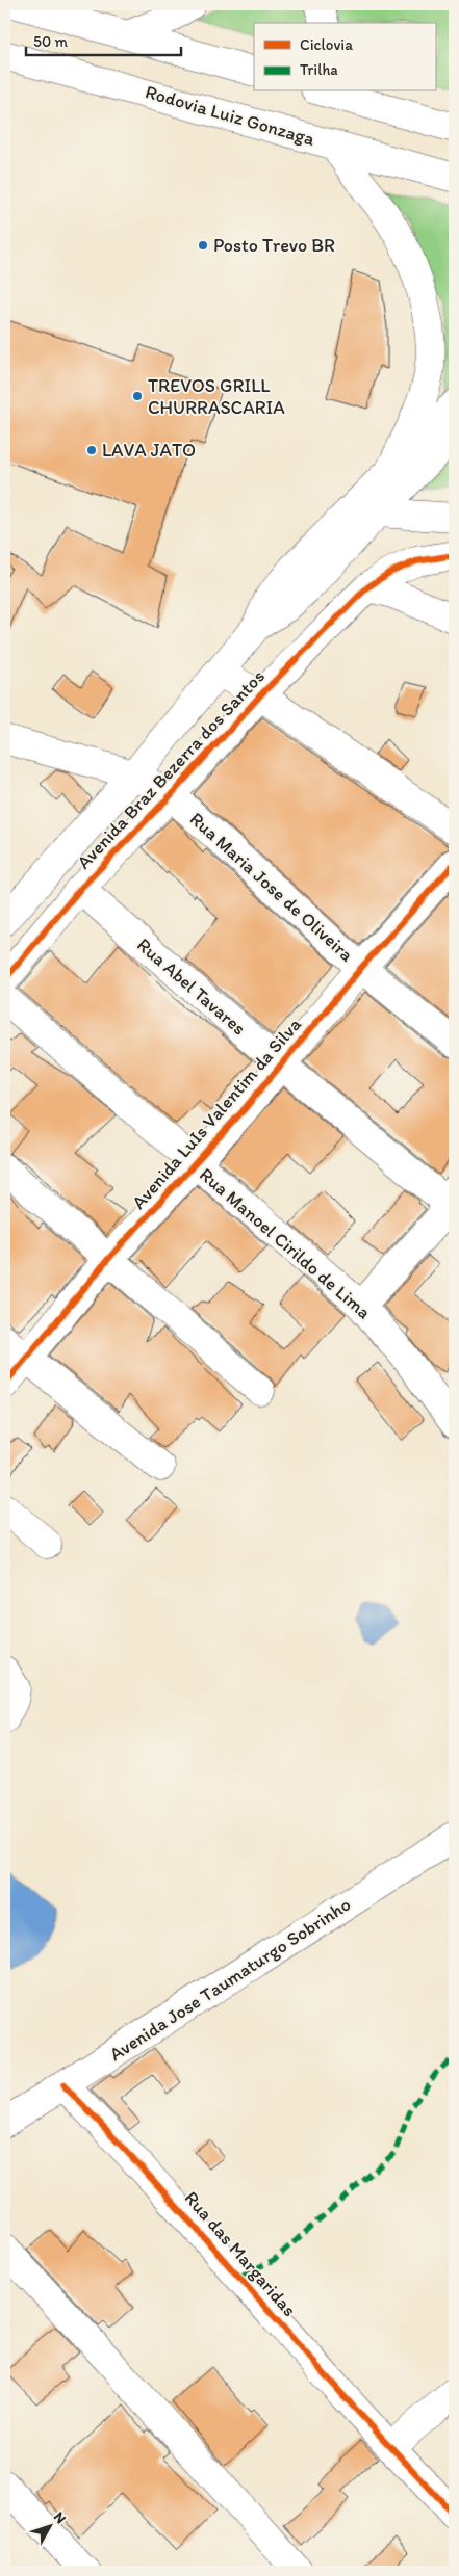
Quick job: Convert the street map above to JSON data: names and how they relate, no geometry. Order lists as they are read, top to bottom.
{
  "streets": {
    "main road": [
      "Rodovia Luiz Gonzaga",
      "Avenida Braz Bezerra dos Santos",
      "Rua Maria Jose de Oliveira",
      "Rua Abel Tavares",
      "Avenida LuIs Valentim da Silva",
      "Rua Manoel Cirildo de Lima",
      "Avenida Jose Taumaturgo Sobrinho",
      "Rua das Margaridas"
    ]
  },
  "crossings": [
    ["Avenida Braz Bezerra dos Santos", "Rua Maria Jose de Oliveira"],
    ["Avenida Braz Bezerra dos Santos", "Rua Abel Tavares"],
    ["Rua Maria Jose de Oliveira", "Avenida LuIs Valentim da Silva"],
    ["Rua Abel Tavares", "Avenida LuIs Valentim da Silva"],
    ["Avenida LuIs Valentim da Silva", "Rua Manoel Cirildo de Lima"],
    ["Avenida Jose Taumaturgo Sobrinho", "Rua das Margaridas"]
  ],
  "places": ["Posto Trevo BR", "TREVOS GRILL CHURRASCARIA", "LAVA JATO"],
  "legend": ["Ciclovia", "Trilha"],
  "scale_bar": "50 m",
  "north": "top right"
}
